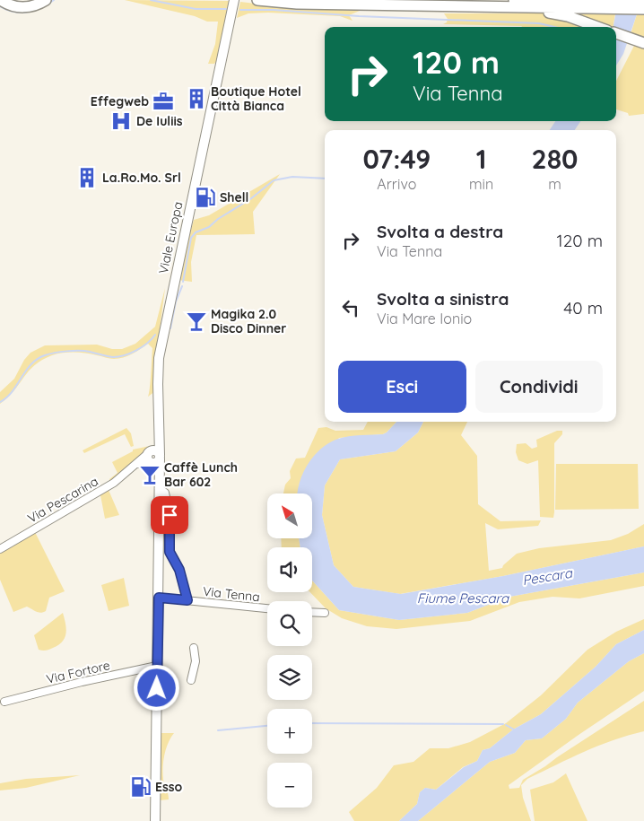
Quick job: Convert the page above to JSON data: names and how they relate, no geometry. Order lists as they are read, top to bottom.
{
  "streets": {
    "main road": ["Viale Europa"],
    "street": ["Via Pescarina", "Via Tenna", "Via Fortore"]
  },
  "crossings": [
    ["Viale Europa", "Via Pescarina"]
  ],
  "water": ["Pescara", "Fiume Pescara"],
  "places": {
    "building": ["Boutique Hotel Città Bianca", "La.Ro.Mo. Srl"],
    "office": ["Effegweb"],
    "hospital": ["De Iuliis"],
    "fuel station": ["Shell", "Esso"],
    "bar": ["Magika 2.0 Disco Dinner", "Caffè Lunch Bar 602"]
  },
  "north": "top left",
  "page": {
    "turn": ["120 m", "Via Tenna"],
    "eta": [
      "07:49",
      "Arrivo",
      "1",
      "min",
      "280",
      "m"
    ],
    "list": [
      {
        "name": "Svolta a destra",
        "note": "Via Tenna",
        "value": "120 m"
      },
      {
        "name": "Svolta a sinistra",
        "note": "Via Mare Ionio",
        "value": "40 m"
      }
    ],
    "buttons": ["Esci", "Condividi"],
    "map_buttons": ["+", "−"]
  }
}
